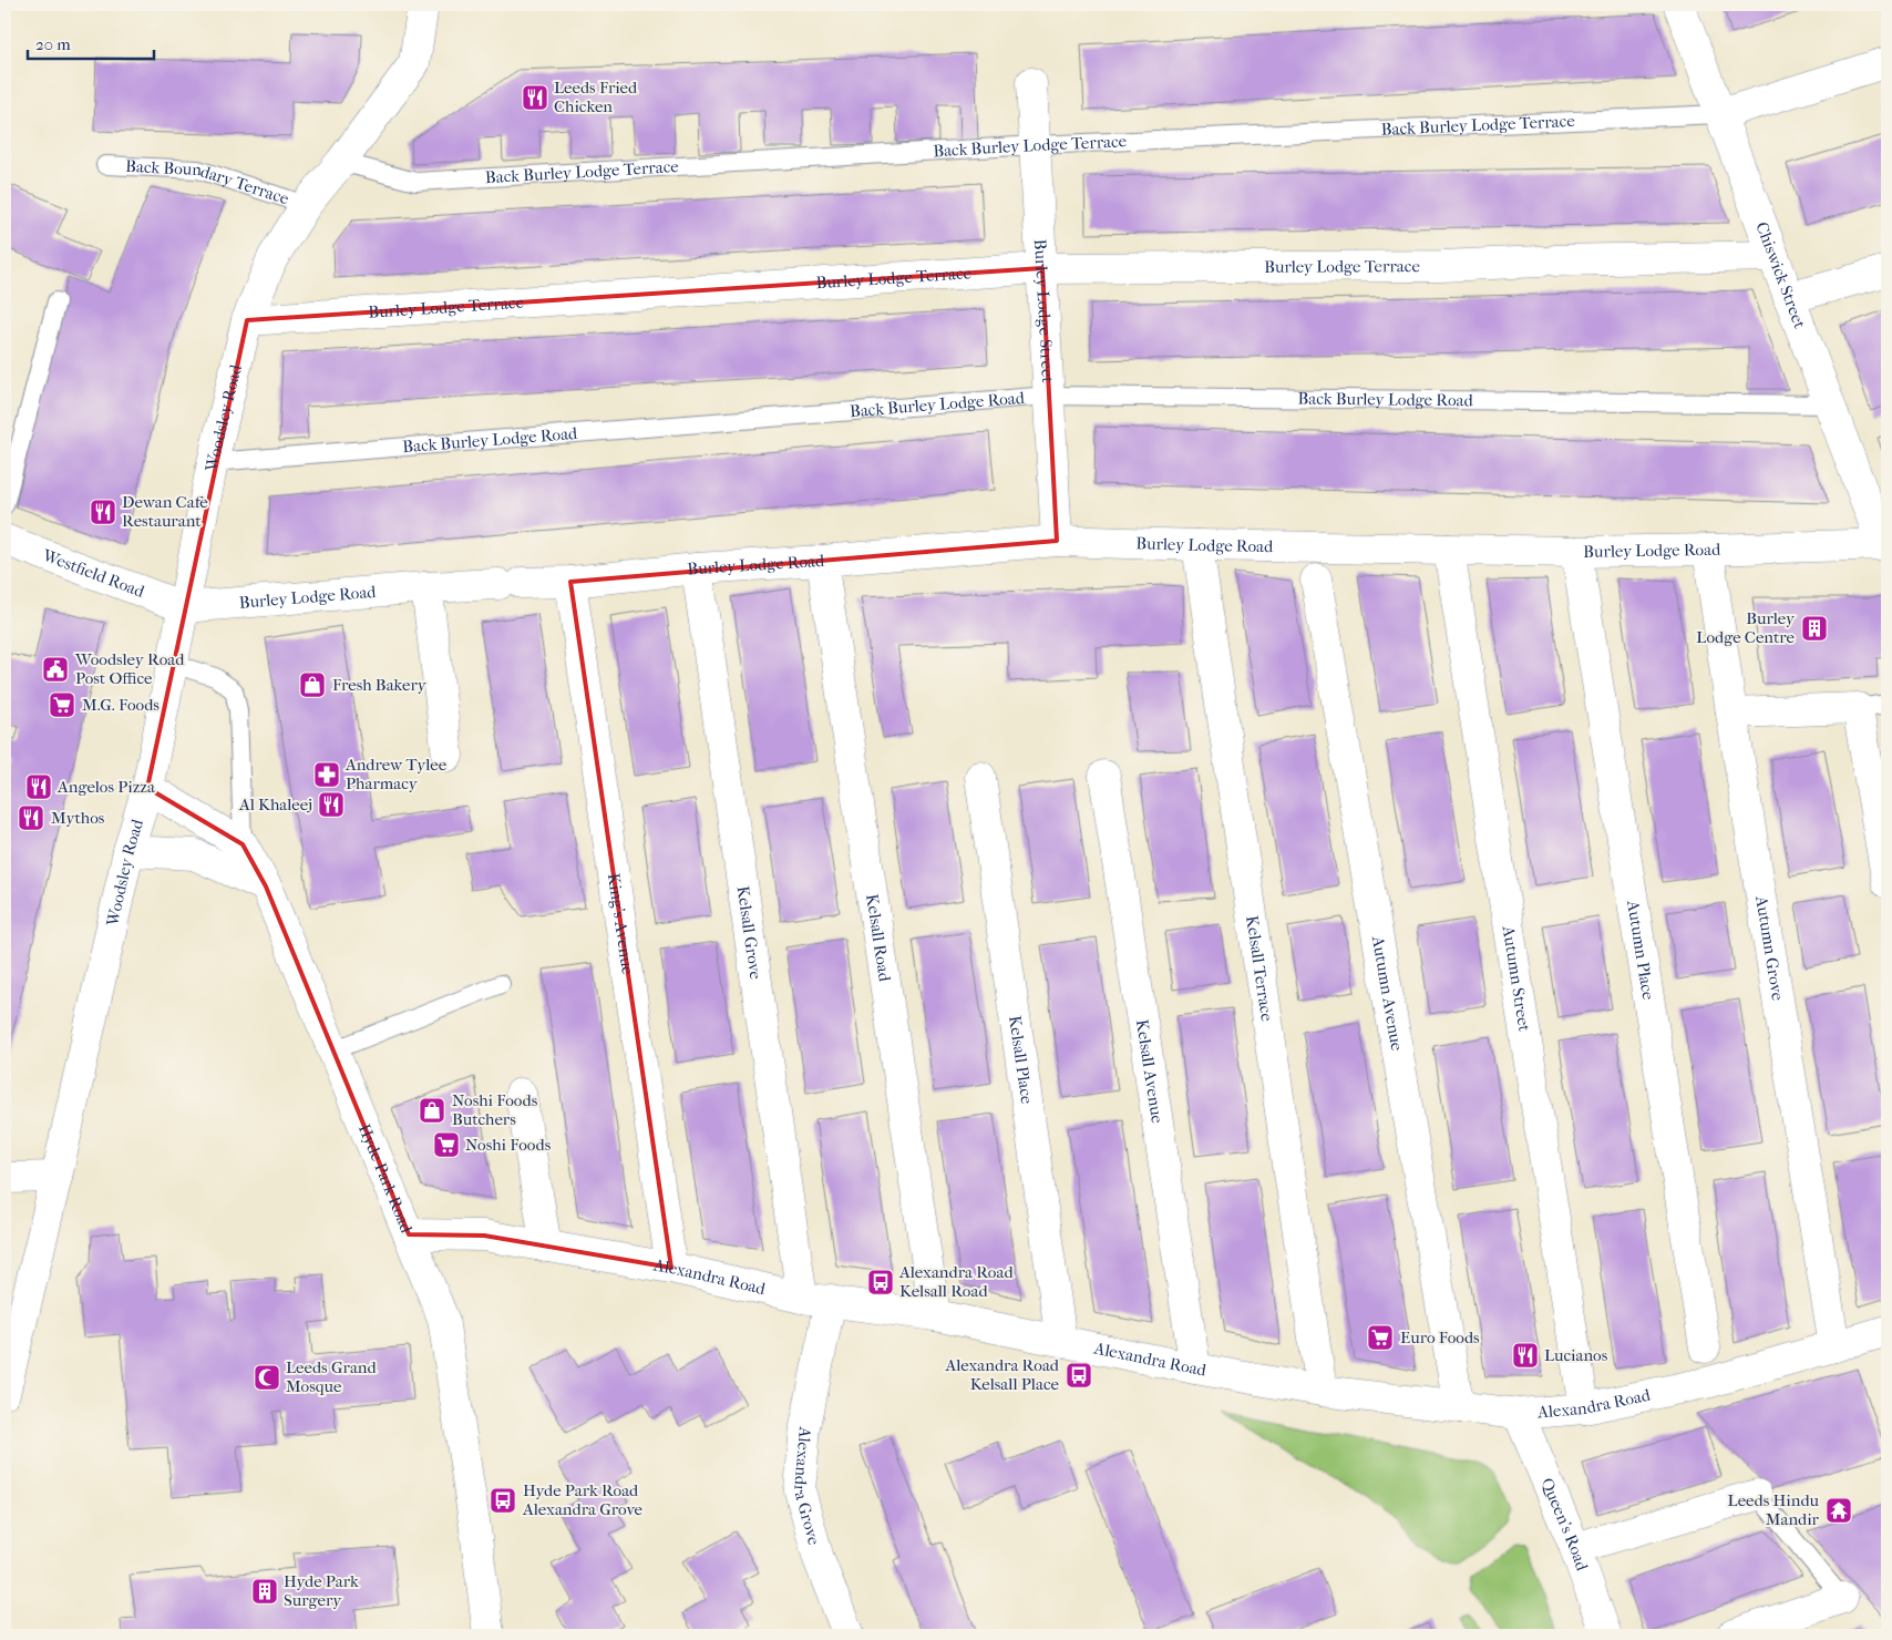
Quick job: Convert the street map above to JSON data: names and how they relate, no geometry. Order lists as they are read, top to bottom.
{
  "streets": {
    "street": [
      "Burley Lodge Terrace",
      "Chiswick Street",
      "Burley Lodge Street",
      "Woodsley Road",
      "Burley Lodge Road",
      "Westfield Road",
      "King's Avenue",
      "Kelsall Grove",
      "Kelsall Road",
      "Autumn Grove",
      "Autumn Place",
      "Kelsall Terrace",
      "Autumn Street",
      "Autumn Avenue",
      "Kelsall Place",
      "Kelsall Avenue",
      "Hyde Park Road",
      "Alexandra Road",
      "Alexandra Grove",
      "Queen's Road"
    ],
    "lane": ["Back Burley Lodge Terrace", "Back Boundary Terrace", "Back Burley Lodge Road"]
  },
  "crossings": [
    ["Back Burley Lodge Terrace", "Chiswick Street"],
    ["Back Burley Lodge Terrace", "Burley Lodge Street"],
    ["Back Burley Lodge Terrace", "Woodsley Road"],
    ["Back Boundary Terrace", "Woodsley Road"],
    ["Burley Lodge Terrace", "Chiswick Street"],
    ["Burley Lodge Terrace", "Burley Lodge Street"],
    ["Burley Lodge Terrace", "Woodsley Road"],
    ["Chiswick Street", "Back Burley Lodge Road"],
    ["Chiswick Street", "Burley Lodge Road"],
    ["Burley Lodge Street", "Back Burley Lodge Road"],
    ["Burley Lodge Street", "Burley Lodge Road"],
    ["Back Burley Lodge Road", "Woodsley Road"],
    ["Woodsley Road", "Burley Lodge Road"],
    ["Woodsley Road", "Westfield Road"],
    ["Burley Lodge Road", "Westfield Road"],
    ["Burley Lodge Road", "King's Avenue"],
    ["Burley Lodge Road", "Kelsall Grove"],
    ["Burley Lodge Road", "Kelsall Road"],
    ["Burley Lodge Road", "Autumn Grove"],
    ["Burley Lodge Road", "Autumn Place"],
    ["Burley Lodge Road", "Kelsall Terrace"],
    ["Burley Lodge Road", "Autumn Street"],
    ["King's Avenue", "Alexandra Road"],
    ["Kelsall Grove", "Alexandra Road"],
    ["Kelsall Grove", "Alexandra Grove"],
    ["Kelsall Road", "Alexandra Road"],
    ["Autumn Grove", "Alexandra Road"],
    ["Kelsall Terrace", "Alexandra Road"],
    ["Autumn Street", "Alexandra Road"],
    ["Autumn Avenue", "Alexandra Road"],
    ["Kelsall Place", "Alexandra Road"],
    ["Kelsall Avenue", "Alexandra Road"],
    ["Hyde Park Road", "Alexandra Road"],
    ["Alexandra Road", "Alexandra Grove"],
    ["Alexandra Road", "Queen's Road"]
  ],
  "places": {
    "restaurant": [
      "Leeds Fried Chicken",
      "Dewan Cafe Restaurant",
      "Angelos Pizza",
      "Al Khaleej",
      "Mythos",
      "Lucianos"
    ],
    "building": ["Burley Lodge Centre", "Hyde Park Surgery"],
    "public building": ["Woodsley Road Post Office"],
    "shop": ["Fresh Bakery", "Noshi Foods Butchers"],
    "supermarket": ["M.G. Foods", "Noshi Foods", "Euro Foods"],
    "pharmacy": ["Andrew Tylee Pharmacy"],
    "bus stop": ["Alexandra Road Kelsall Road", "Alexandra Road Kelsall Place", "Hyde Park Road Alexandra Grove"],
    "mosque": ["Leeds Grand Mosque"],
    "temple": ["Leeds Hindu Mandir"]
  },
  "scale_bar": "20 m"
}
